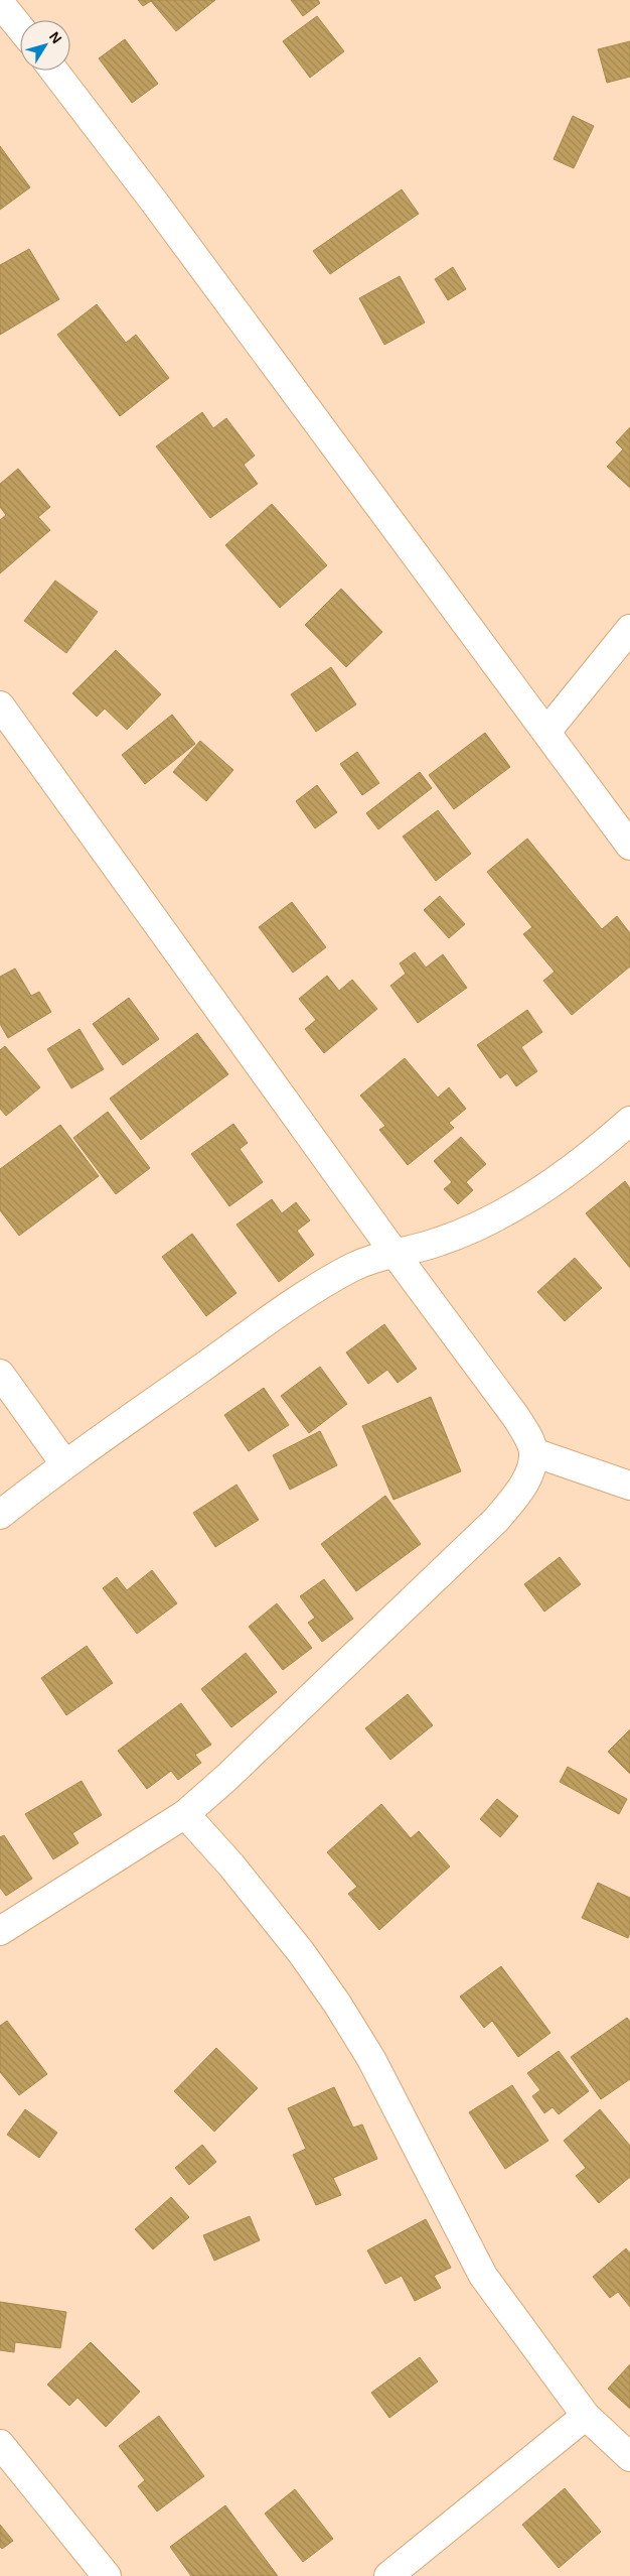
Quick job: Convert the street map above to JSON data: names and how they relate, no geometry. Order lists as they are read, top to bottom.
{
  "north": "top right"
}
